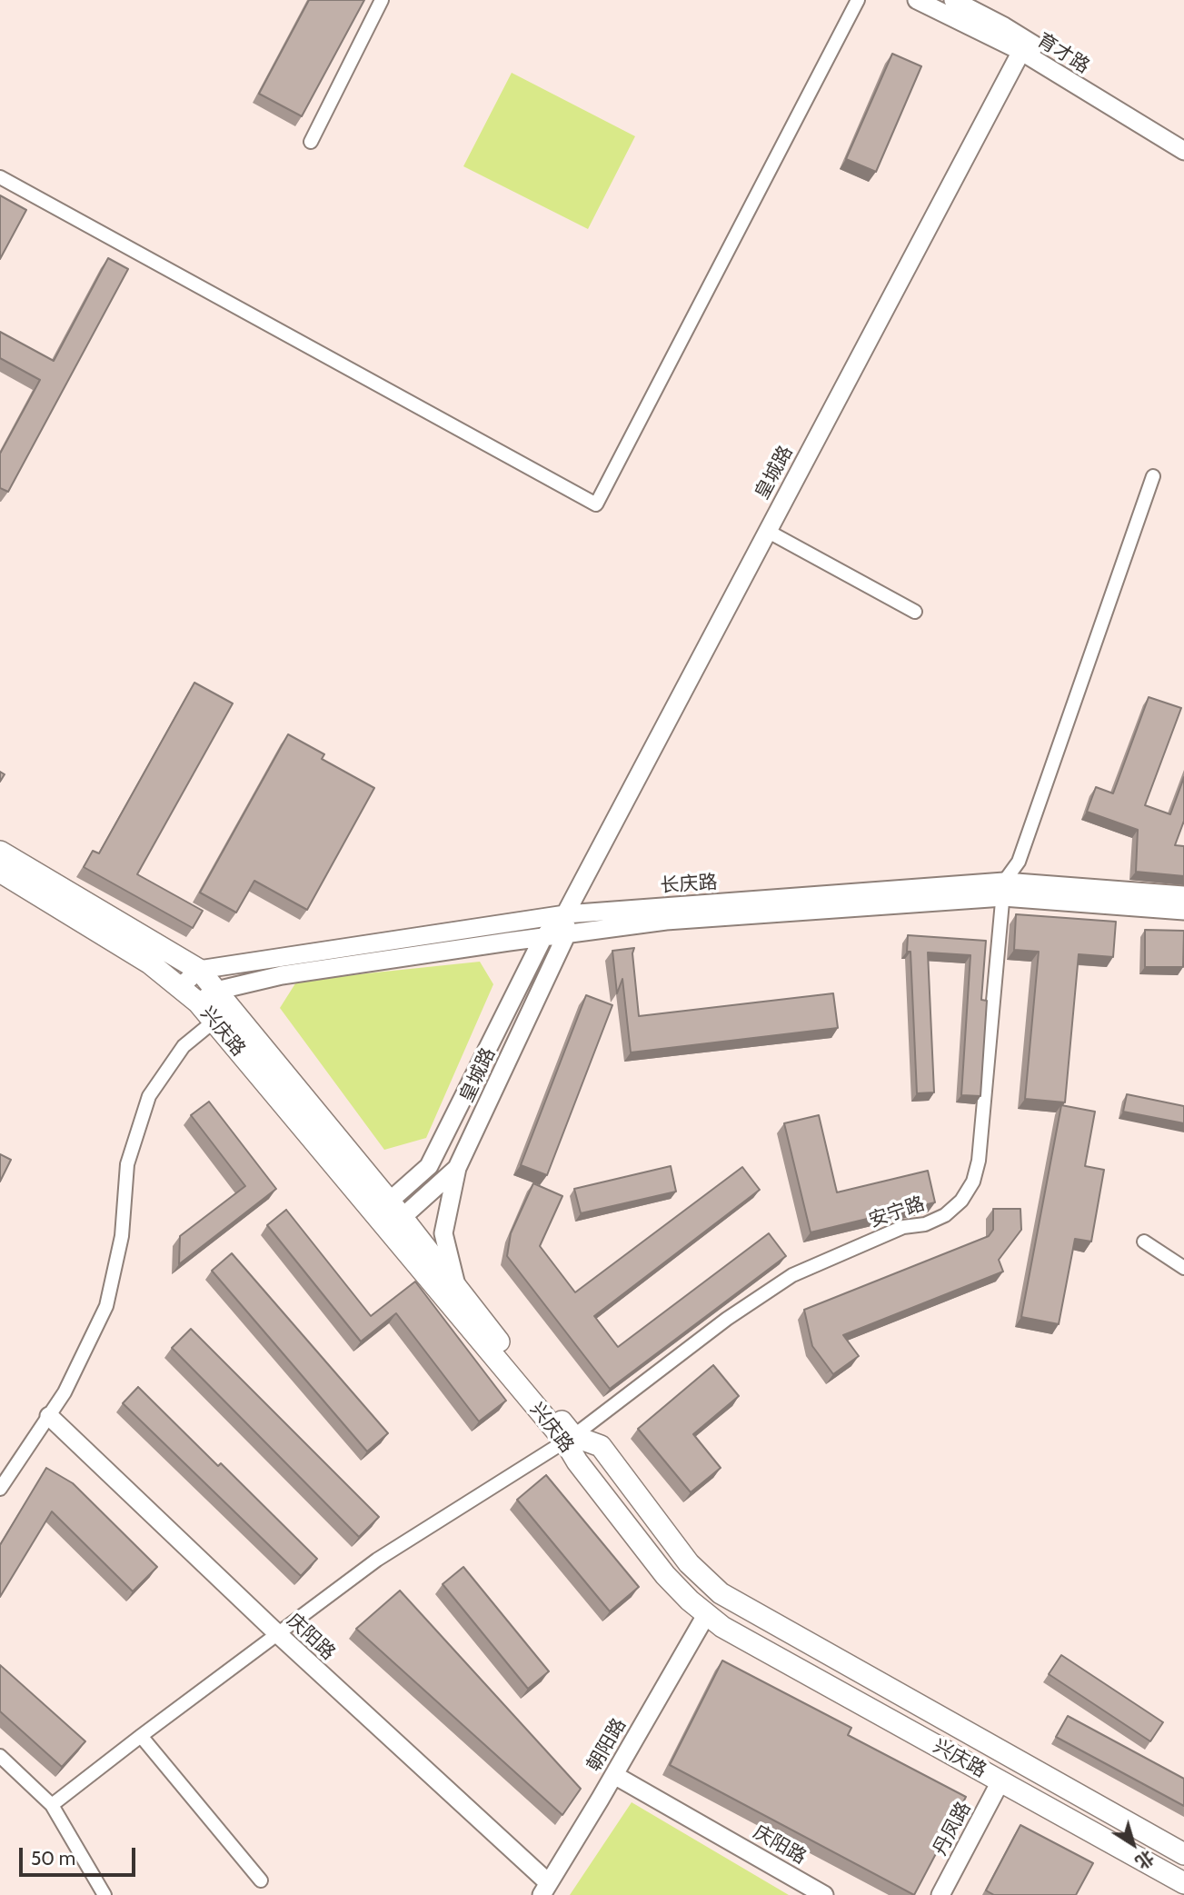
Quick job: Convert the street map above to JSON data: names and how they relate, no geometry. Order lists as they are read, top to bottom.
{
  "streets": {
    "main road": ["兴庆路"],
    "street": [
      "育才路",
      "皇城路",
      "长庆路",
      "安宁路",
      "庆阳路",
      "朝阳路",
      "丹凤路"
    ]
  },
  "crossings": [
    ["育才路", "皇城路"],
    ["皇城路", "长庆路"],
    ["皇城路", "兴庆路"],
    ["长庆路", "兴庆路"],
    ["长庆路", "安宁路"],
    ["兴庆路", "安宁路"],
    ["兴庆路", "朝阳路"],
    ["兴庆路", "丹凤路"],
    ["安宁路", "庆阳路"],
    ["庆阳路", "朝阳路"]
  ],
  "scale_bar": "50 m",
  "north": "bottom right"
}
